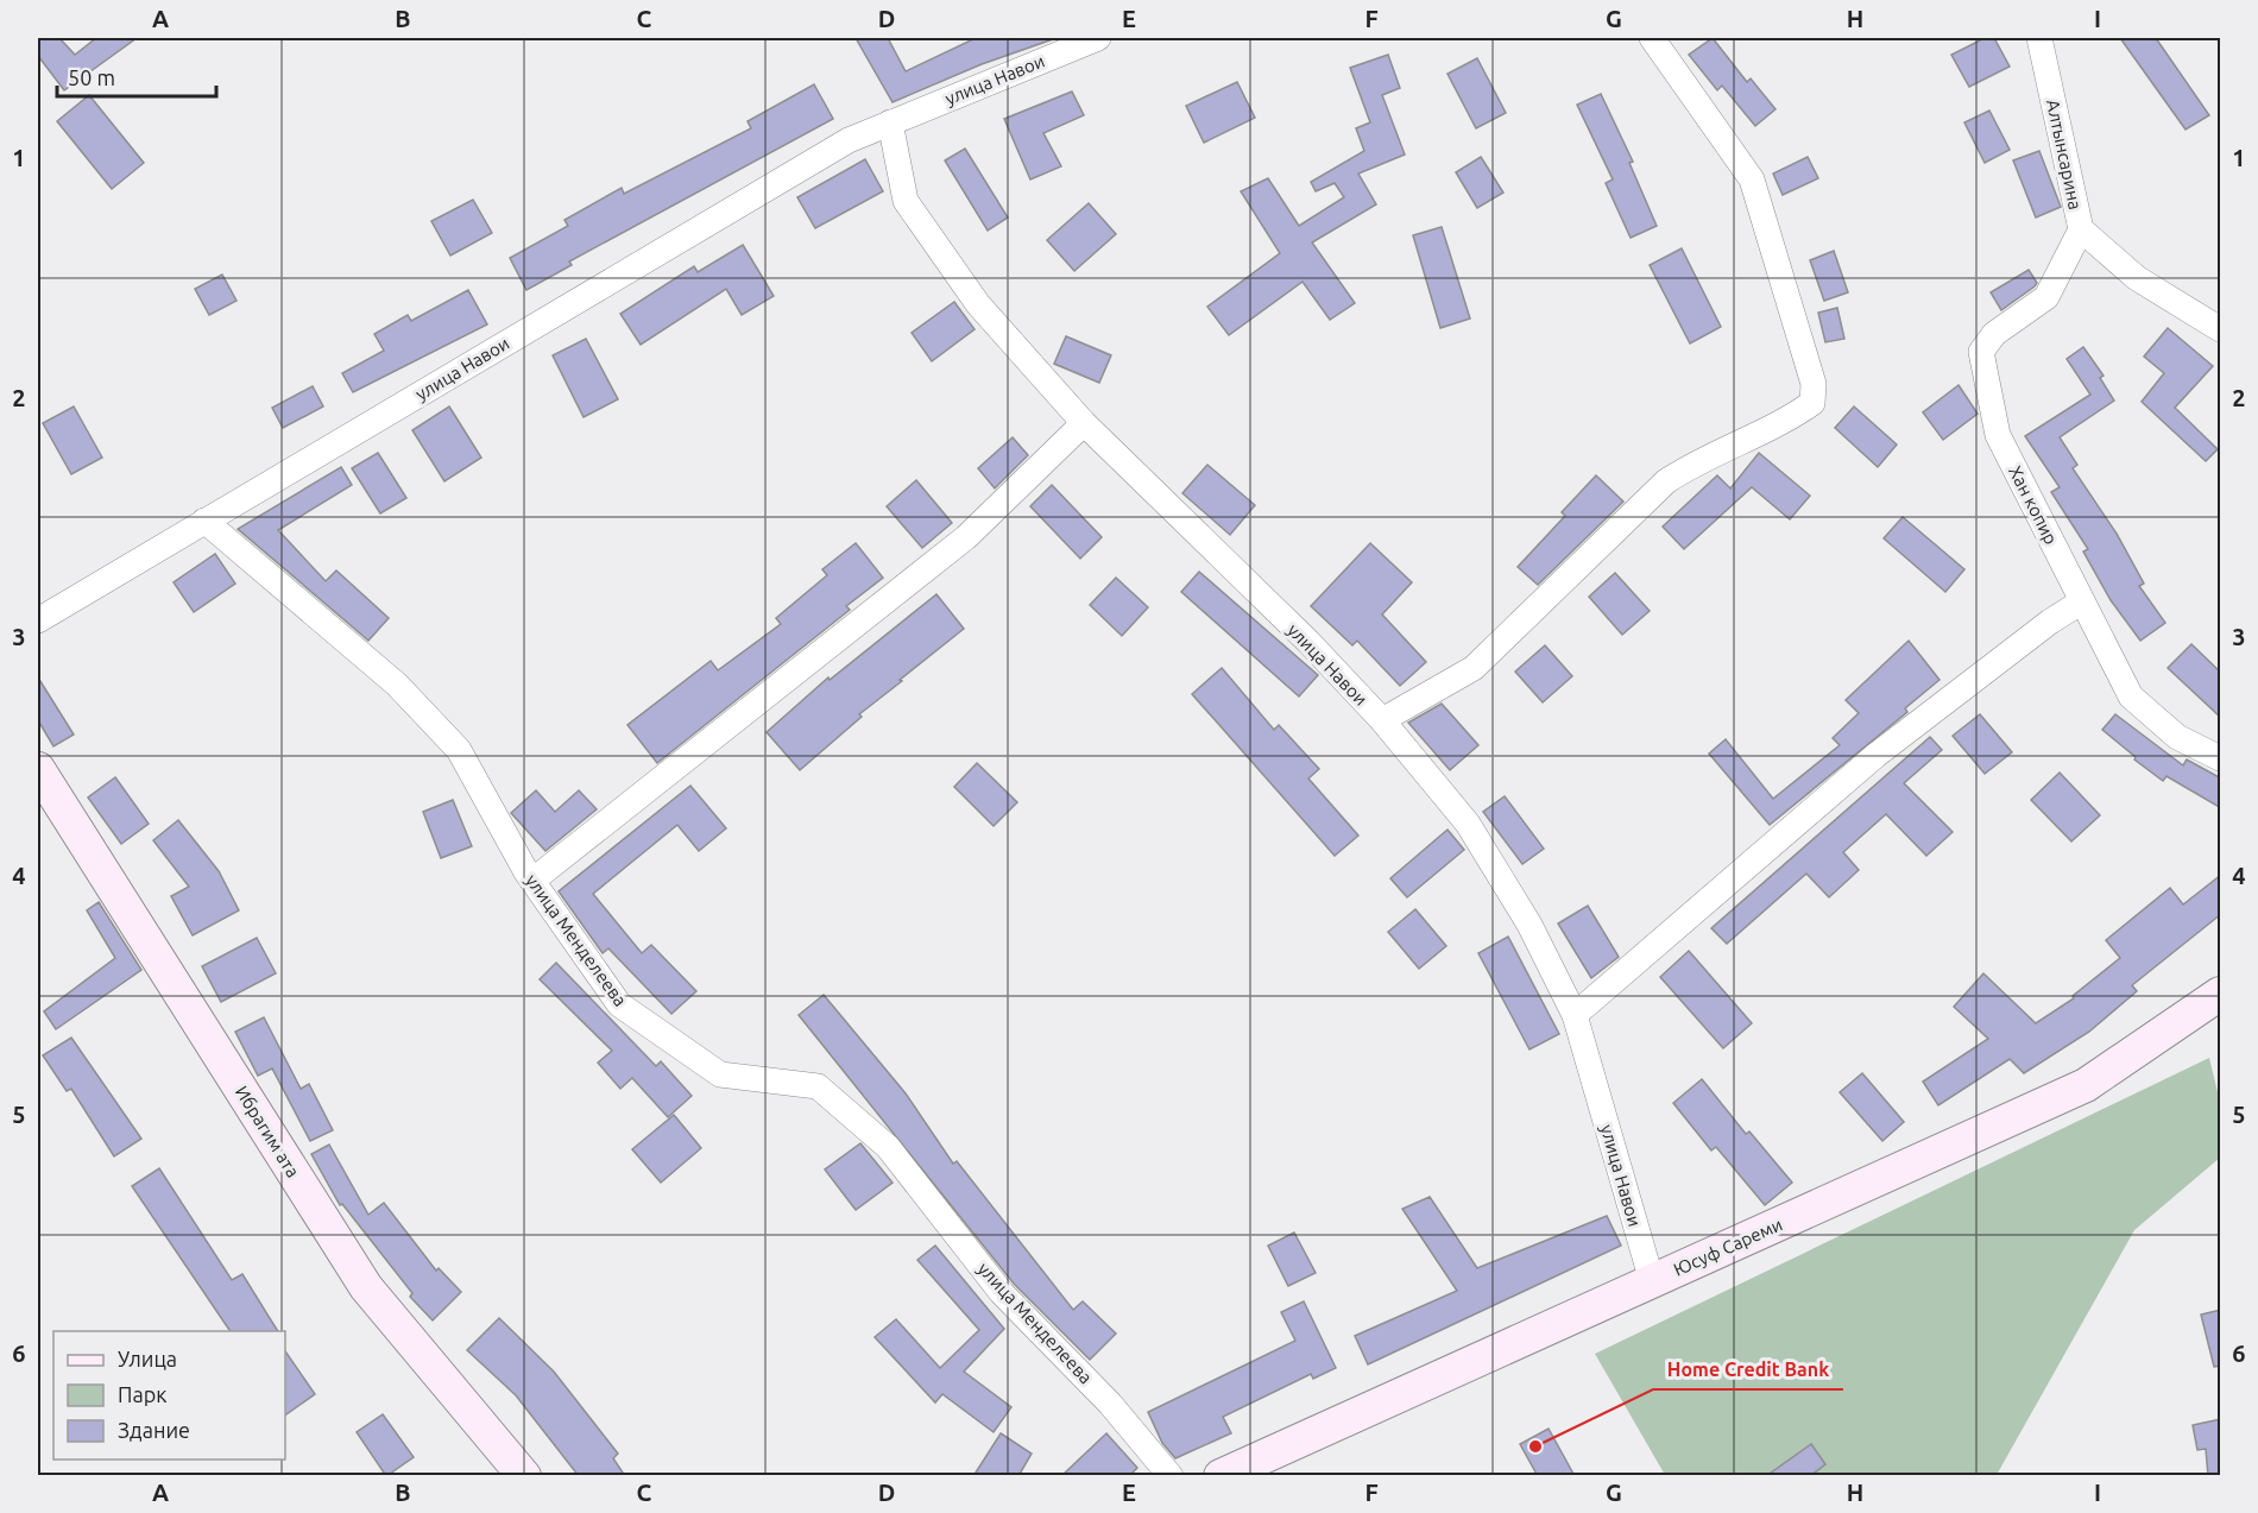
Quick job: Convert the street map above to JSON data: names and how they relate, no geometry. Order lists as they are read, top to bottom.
{
  "streets": {
    "main road": ["Ибрагим ата", "Юсуф Сареми"],
    "street": [
      "улица Навои",
      "Алтынсарина",
      "Хан копир",
      "улица Менделеева"
    ]
  },
  "crossings": [
    ["улица Навои", "улица Менделеева"],
    ["улица Навои", "Юсуф Сареми"],
    ["Алтынсарина", "Хан копир"]
  ],
  "places": ["Home Credit Bank"],
  "legend": ["Улица", "Парк", "Здание"],
  "scale_bar": "50 m",
  "grid": {
    "columns": [
      "A",
      "B",
      "C",
      "D",
      "E",
      "F",
      "G",
      "H",
      "I"
    ],
    "rows": [
      "1",
      "2",
      "3",
      "4",
      "5",
      "6"
    ]
  }
}
